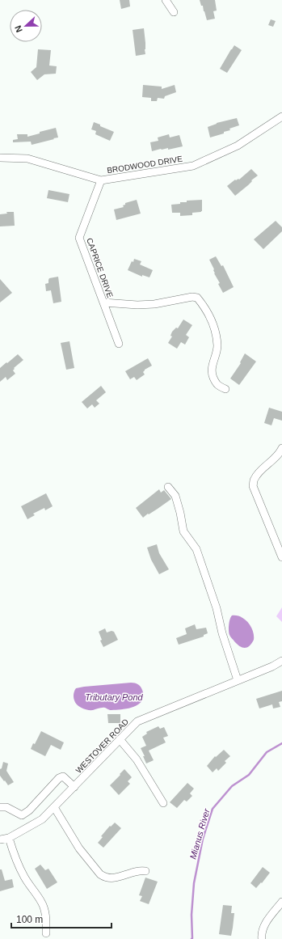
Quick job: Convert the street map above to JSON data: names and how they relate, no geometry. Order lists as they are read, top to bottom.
{
  "streets": {
    "street": ["BRODWOOD DRIVE", "CAPRICE DRIVE", "WESTOVER ROAD"]
  },
  "crossings": [
    ["BRODWOOD DRIVE", "CAPRICE DRIVE"]
  ],
  "water": ["Tributary Pond", "Mianus River"],
  "scale_bar": "100 m",
  "north": "left"
}
